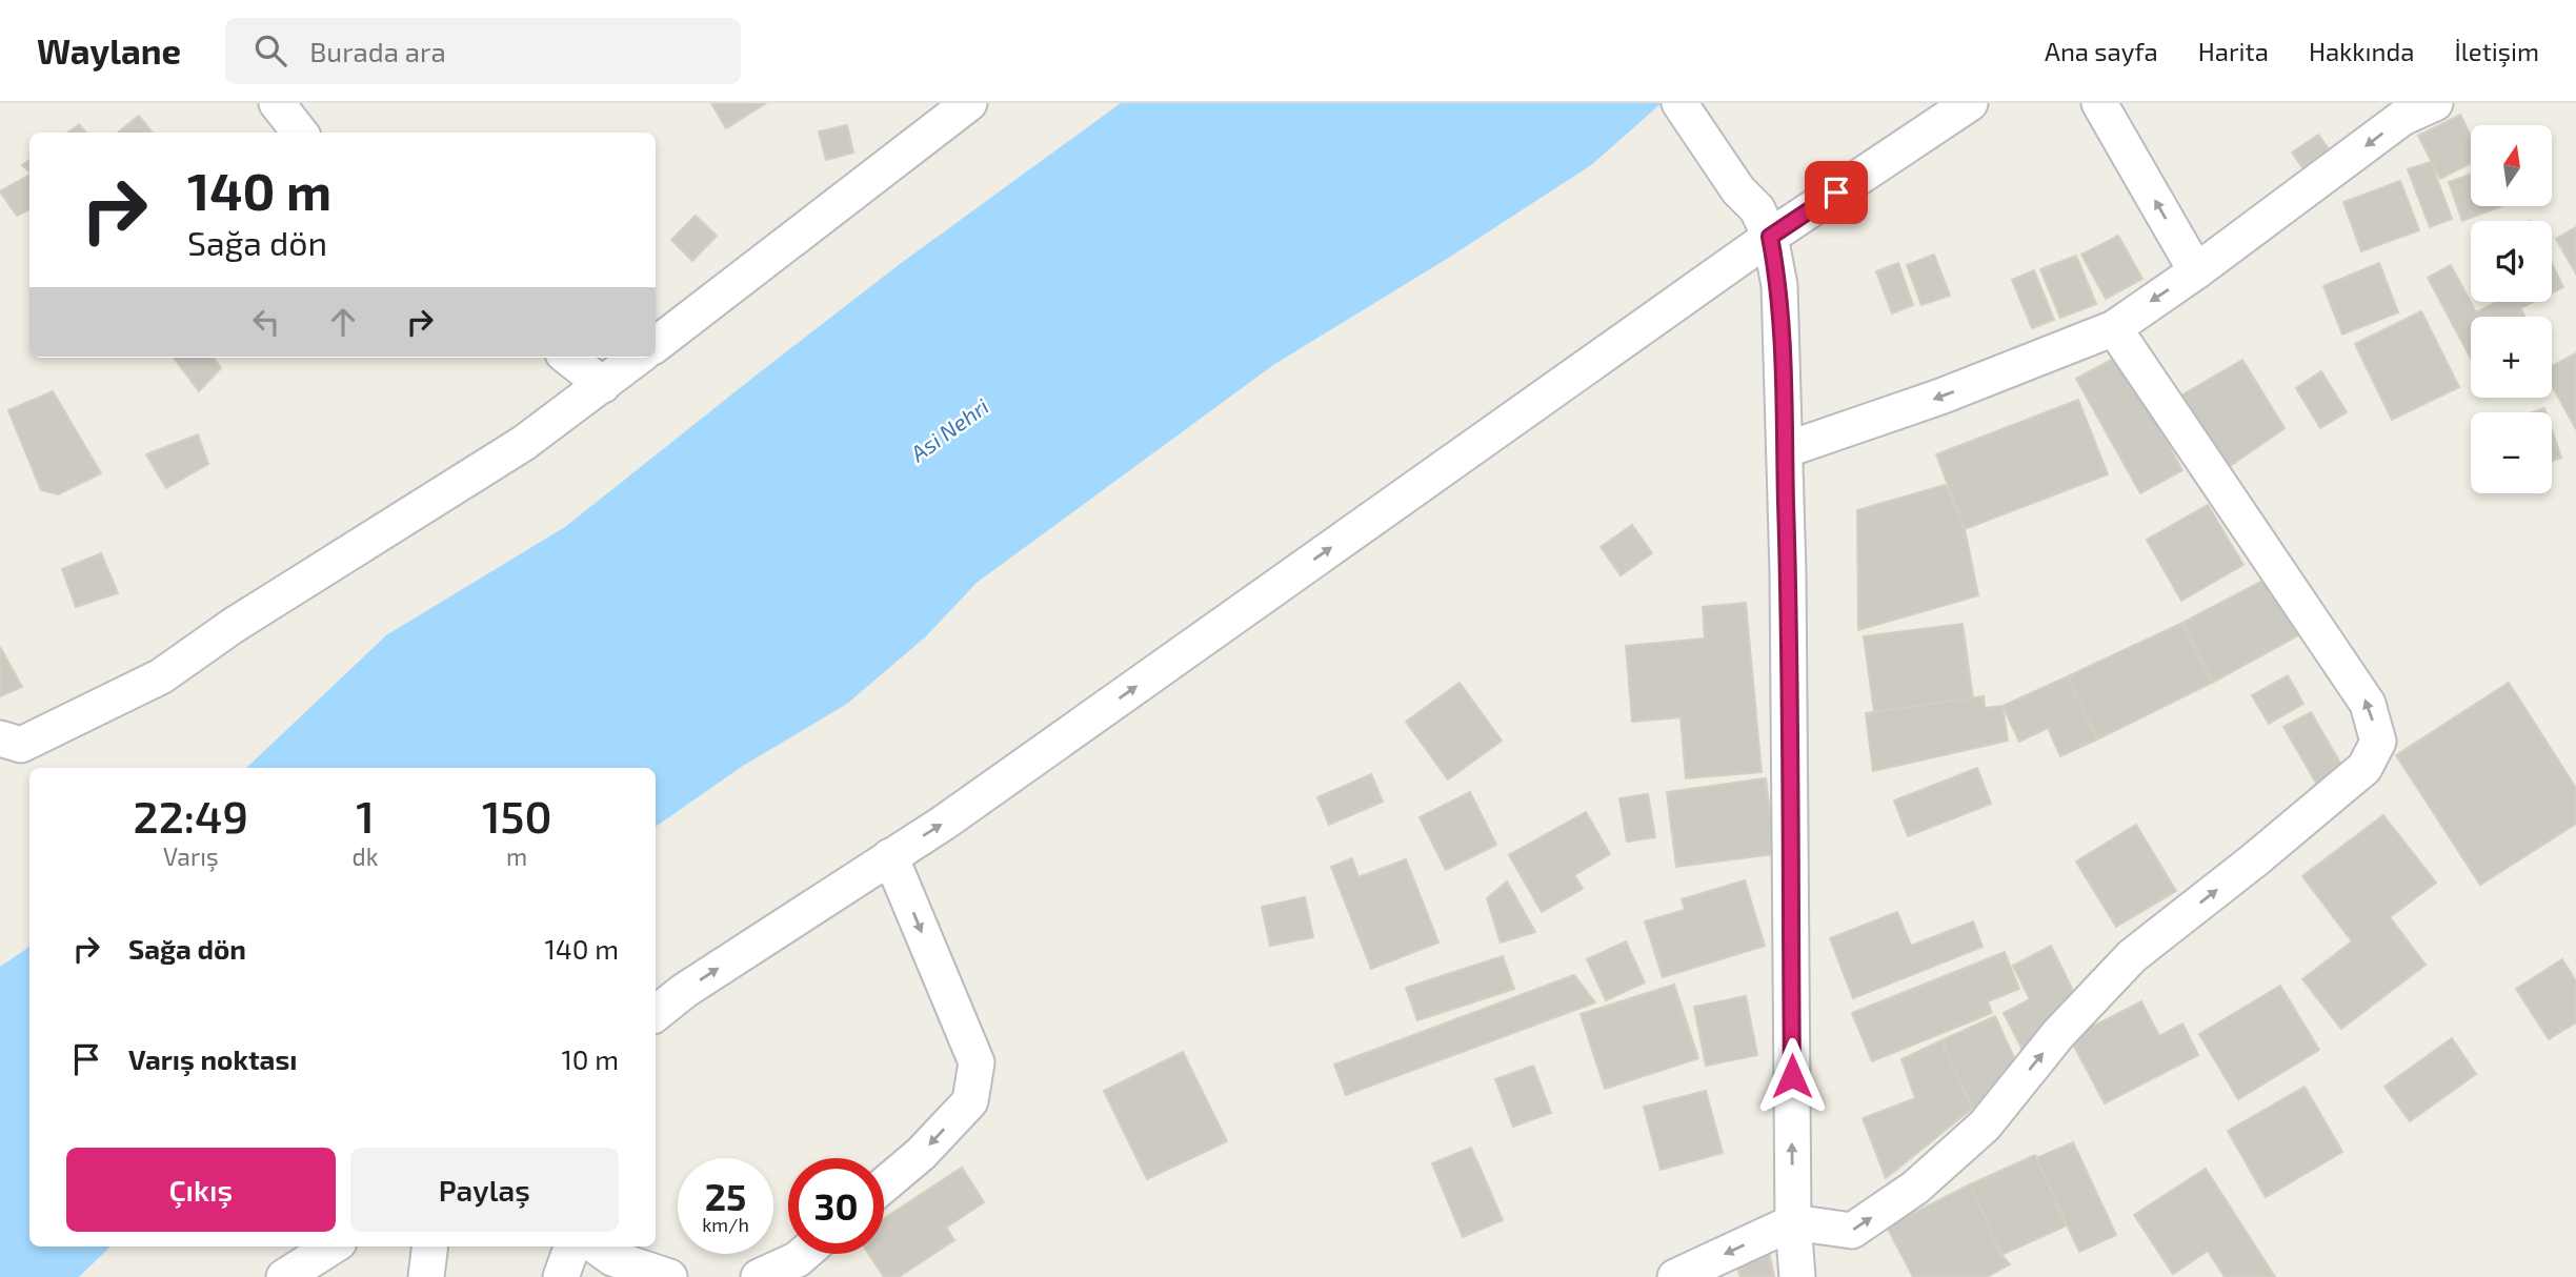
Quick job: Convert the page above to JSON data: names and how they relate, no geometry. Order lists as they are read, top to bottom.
{
  "water": ["Asi Nehri"],
  "north": "top",
  "page": {
    "header": "Waylane",
    "search": "Burada ara",
    "nav": [
      "Ana sayfa",
      "Harita",
      "Hakkında",
      "İletişim"
    ],
    "map_buttons": ["+", "−"],
    "turn": ["140 m", "Sağa dön"],
    "eta": [
      "22:49",
      "Varış",
      "1",
      "dk",
      "150",
      "m"
    ],
    "list": [
      {
        "name": "Sağa dön",
        "value": "140 m"
      },
      {
        "name": "Varış noktası",
        "value": "10 m"
      }
    ],
    "buttons": ["Çıkış", "Paylaş"],
    "speed": "25 km/h",
    "limit": "30"
  }
}
